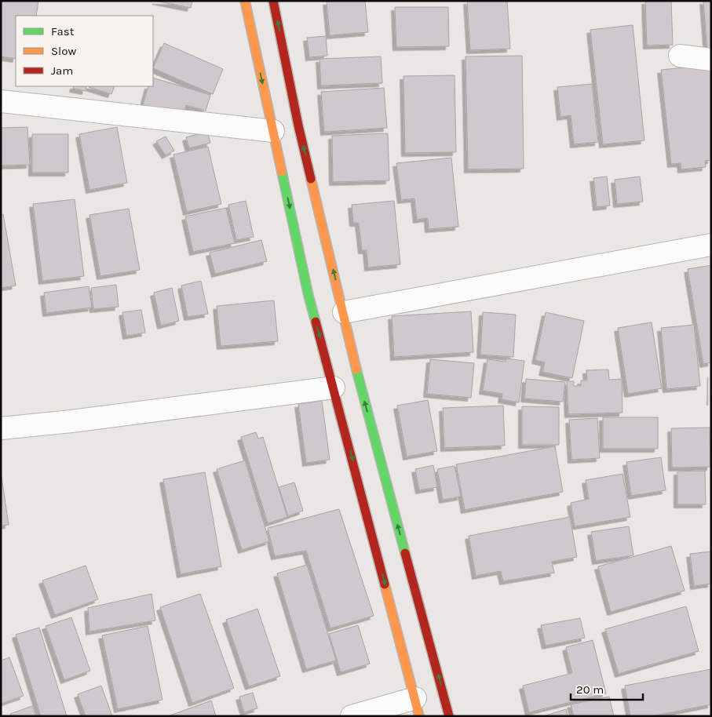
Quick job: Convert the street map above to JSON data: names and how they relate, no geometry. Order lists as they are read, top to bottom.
{
  "legend": ["Fast", "Slow", "Jam"],
  "scale_bar": "20 m"
}
